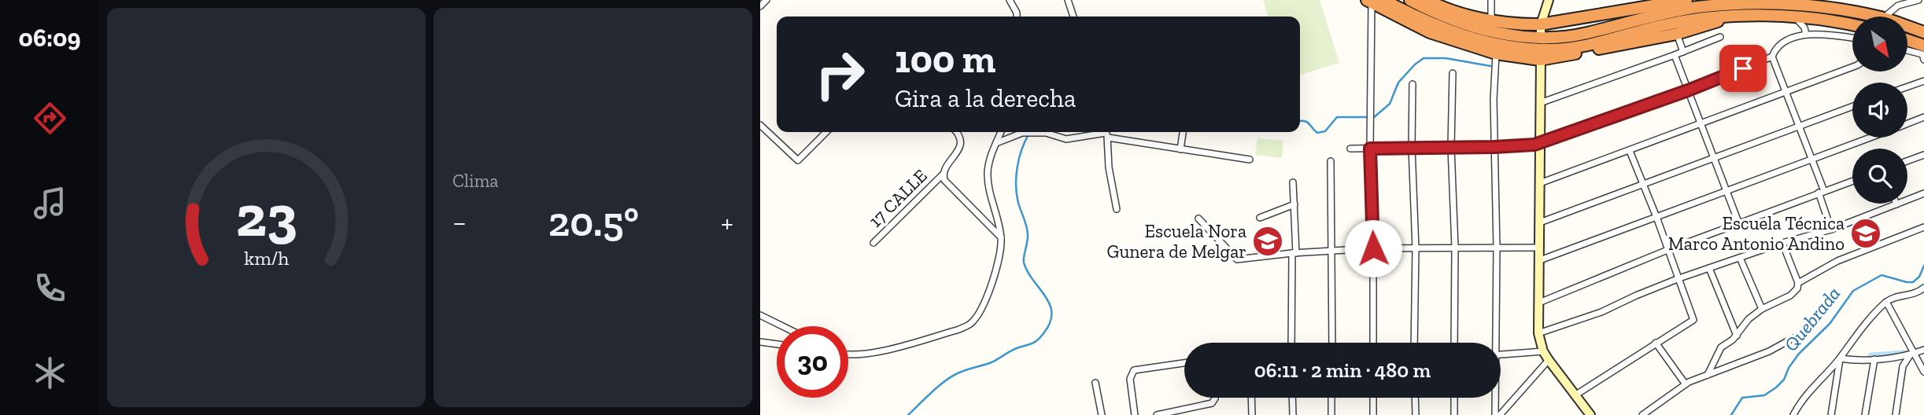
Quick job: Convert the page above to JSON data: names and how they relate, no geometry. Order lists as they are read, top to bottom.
{
  "streets": {
    "street": ["17 CALLE"]
  },
  "water": ["Quebrada"],
  "places": {
    "school or university": ["Escuela Técnica Marco Antonio Andino", "Escuela Nora Gunera de Melgar"]
  },
  "north": "bottom right",
  "page": {
    "tabs": "06:09",
    "tile": "Clima",
    "turn": ["100 m", "Gira a la derecha"],
    "heat": ["−", "20.5°", "+"],
    "limit": "30",
    "trip": "06:11 · 2 min · 480 m",
    "gauge": ["23", "km/h"]
  }
}
